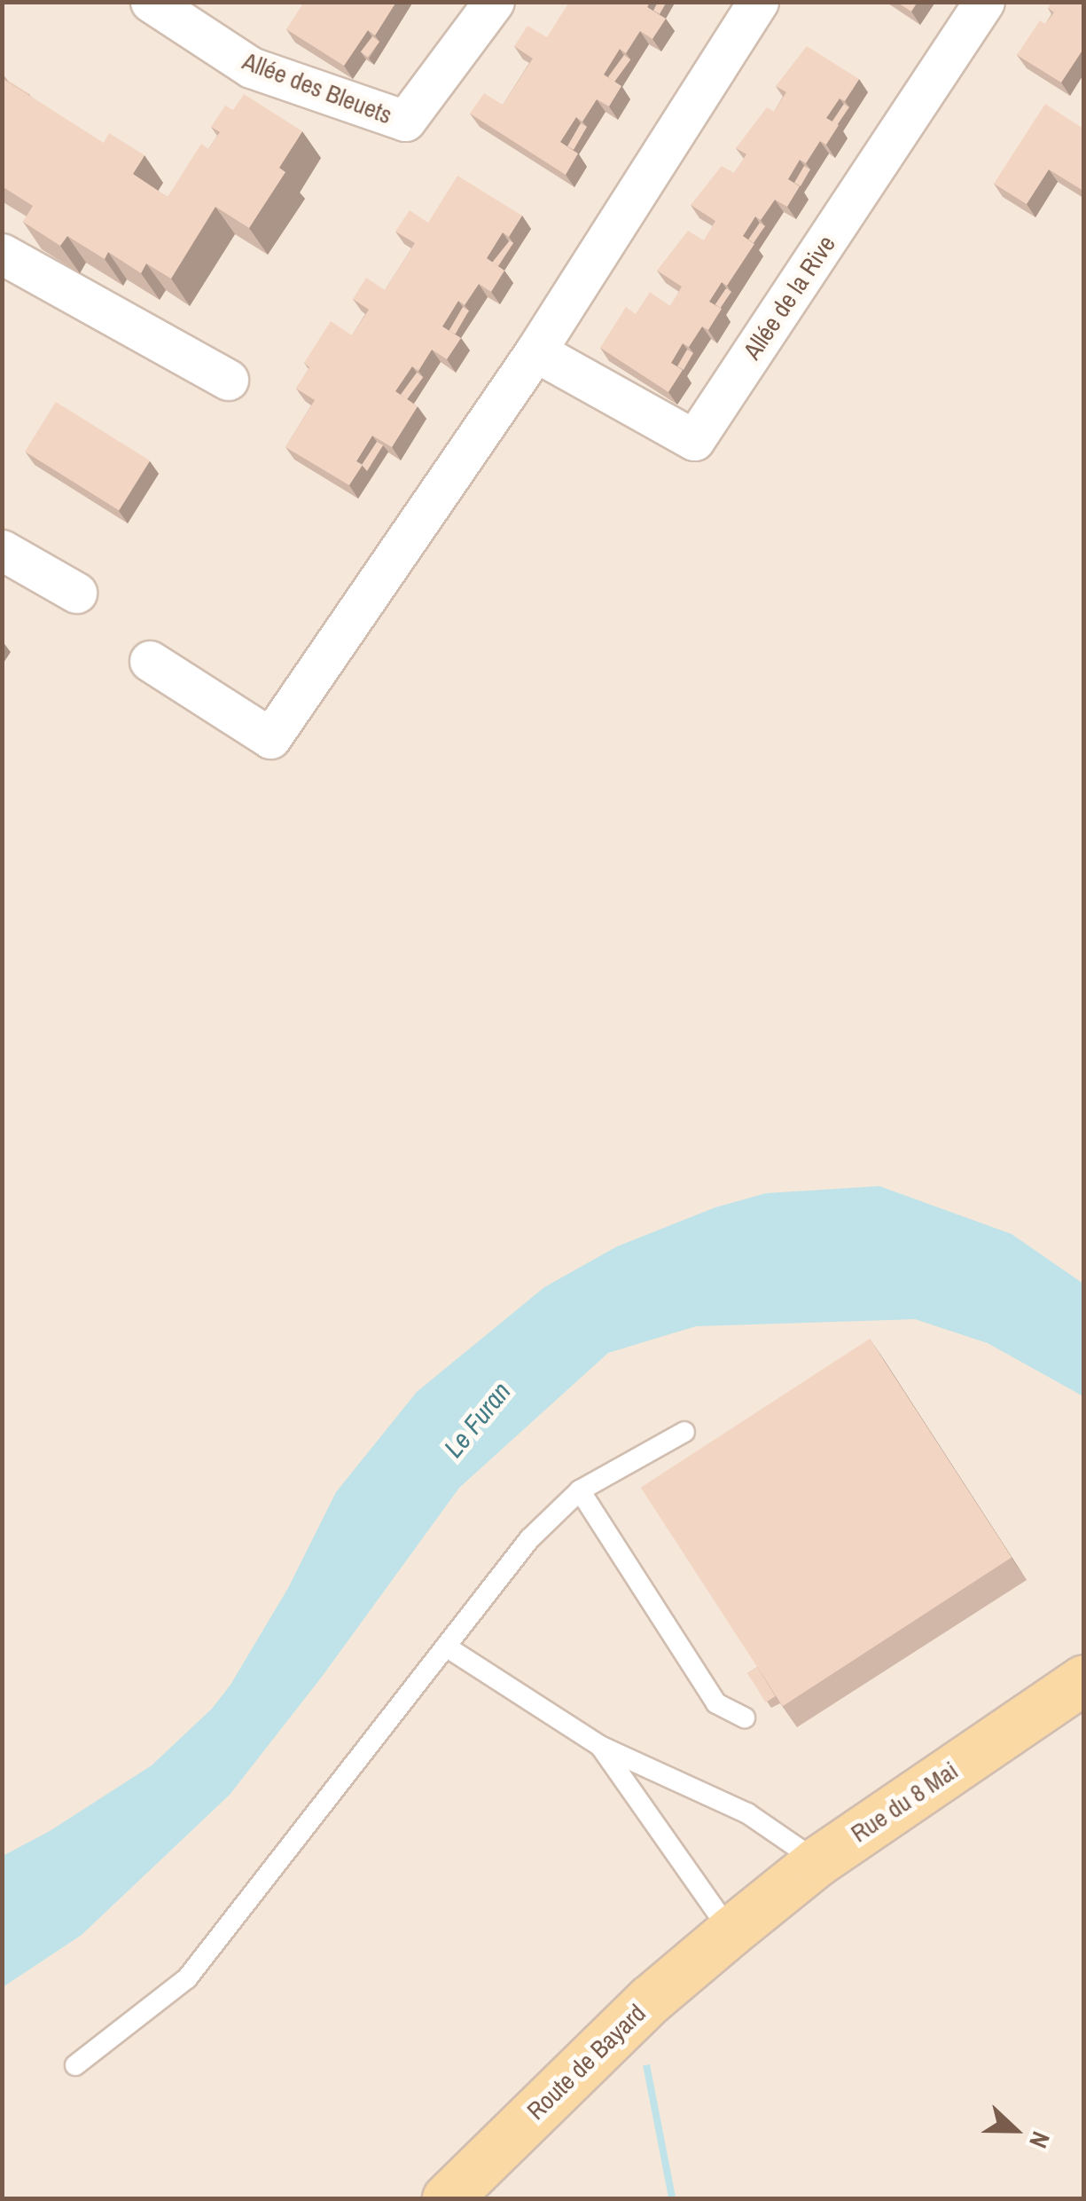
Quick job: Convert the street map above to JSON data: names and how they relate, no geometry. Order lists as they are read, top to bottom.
{
  "streets": {
    "main road": ["Rue du 8 Mai", "Route de Bayard"],
    "street": ["Allée des Bleuets", "Allée de la Rive"]
  },
  "crossings": [
    ["Rue du 8 Mai", "Route de Bayard"]
  ],
  "water": ["Le Furan"],
  "north": "right"
}
